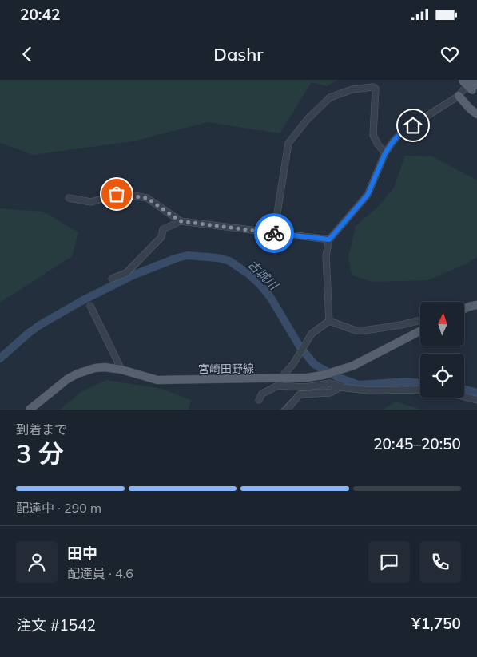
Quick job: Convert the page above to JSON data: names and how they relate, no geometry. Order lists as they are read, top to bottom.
{
  "streets": {
    "main road": ["宮崎田野線"]
  },
  "water": ["古城川"],
  "north": "top",
  "page": {
    "status": "20:42",
    "header": "Dashr",
    "heading": ["3 分", "到着まで", "20:45–20:50"],
    "panel": [
      "田中",
      "配達員 · 4.6",
      "注文 #1542",
      "¥1,750"
    ],
    "bar": "配達中 · 290 m"
  }
}
